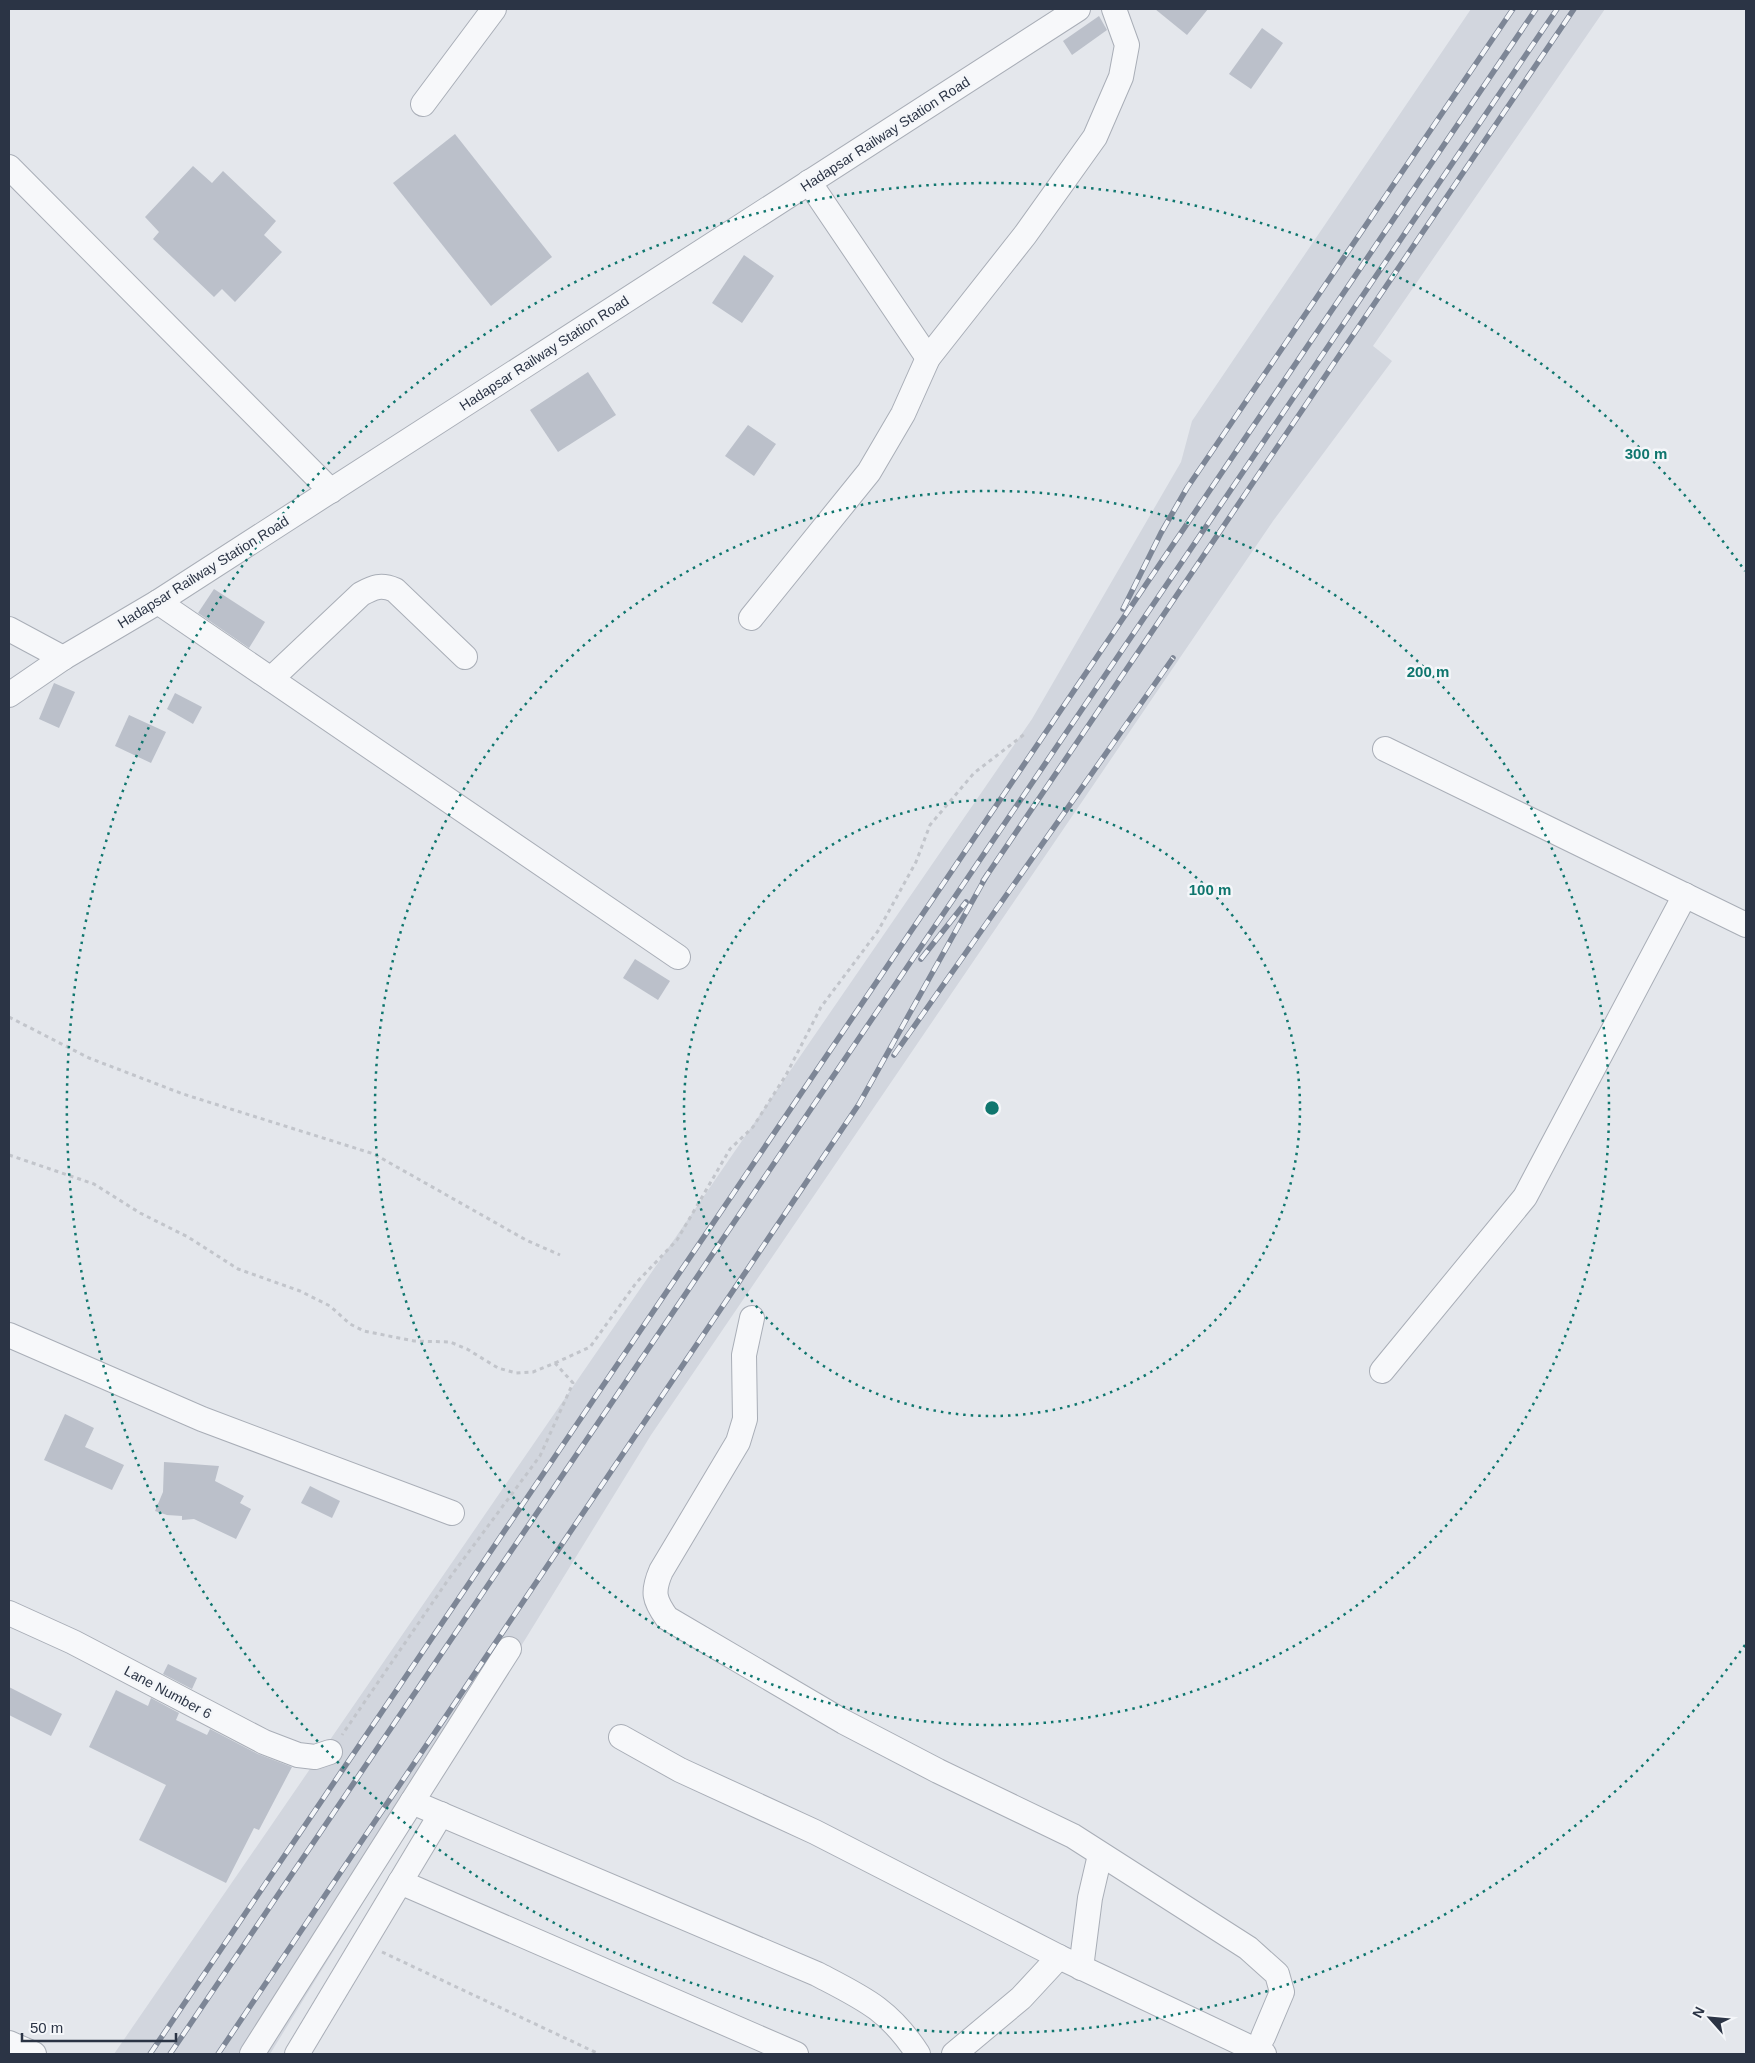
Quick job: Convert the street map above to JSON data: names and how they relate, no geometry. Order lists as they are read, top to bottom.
{
  "streets": {
    "street": ["Hadapsar Railway Station Road", "Lane Number 6"]
  },
  "scale_bar": "50 m",
  "north": "top left",
  "rings": ["300 m", "200 m", "100 m"]
}
